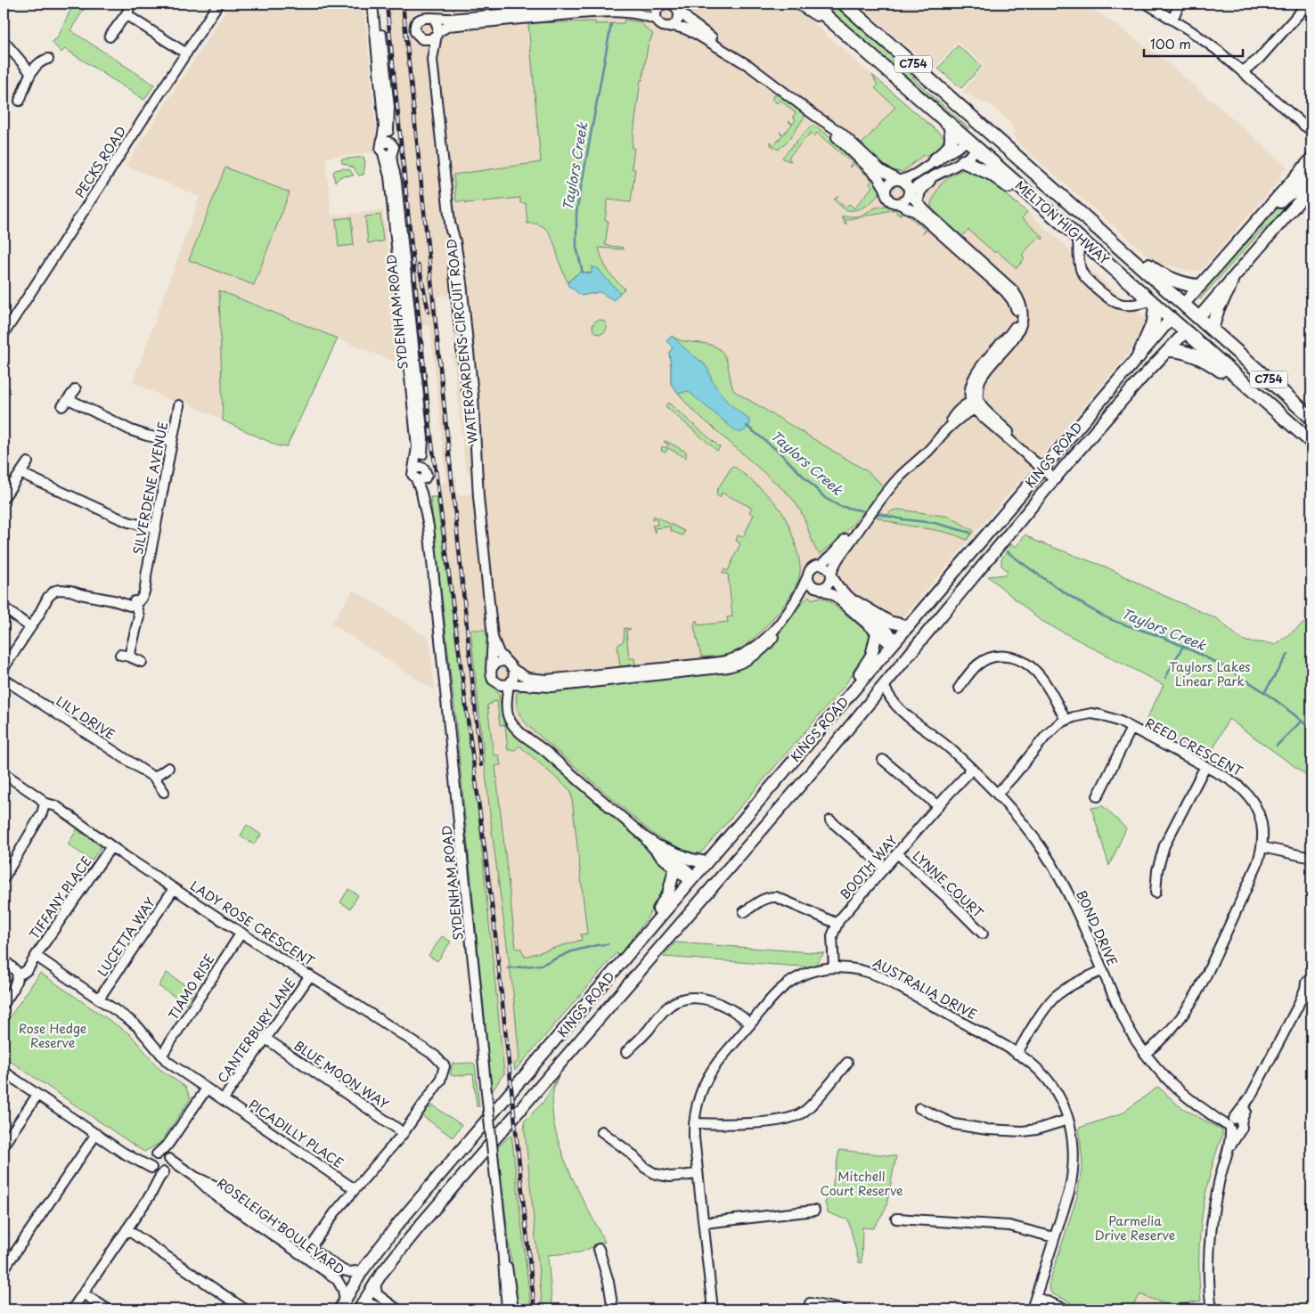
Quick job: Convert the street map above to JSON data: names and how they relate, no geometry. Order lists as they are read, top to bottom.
{
  "streets": {
    "highway": ["C754", "MELTON HIGHWAY", "KINGS ROAD"],
    "street": [
      "PECKS ROAD",
      "SYDENHAM ROAD",
      "WATERGARDENS CIRCUIT ROAD",
      "SILVERDENE AVENUE",
      "LILY DRIVE",
      "REED CRESCENT",
      "BOOTH WAY",
      "LYNNE COURT",
      "TIFFANY PLACE",
      "LADY ROSE CRESCENT",
      "BOND DRIVE",
      "LUCETTA WAY",
      "TIAMO RISE",
      "AUSTRALIA DRIVE",
      "CANTERBURY LANE",
      "BLUE MOON WAY",
      "PICADILLY PLACE",
      "ROSELEIGH BOULEVARD"
    ]
  },
  "crossings": [
    ["MELTON HIGHWAY", "KINGS ROAD"],
    ["KINGS ROAD", "ROSELEIGH BOULEVARD"],
    ["REED CRESCENT", "BOND DRIVE"],
    ["BOOTH WAY", "LYNNE COURT"],
    ["BOOTH WAY", "BOND DRIVE"],
    ["BOOTH WAY", "AUSTRALIA DRIVE"],
    ["TIFFANY PLACE", "LADY ROSE CRESCENT"],
    ["TIFFANY PLACE", "PICADILLY PLACE"],
    ["LADY ROSE CRESCENT", "LUCETTA WAY"],
    ["LADY ROSE CRESCENT", "TIAMO RISE"],
    ["LADY ROSE CRESCENT", "CANTERBURY LANE"],
    ["LADY ROSE CRESCENT", "BLUE MOON WAY"],
    ["LADY ROSE CRESCENT", "PICADILLY PLACE"],
    ["LADY ROSE CRESCENT", "ROSELEIGH BOULEVARD"],
    ["LUCETTA WAY", "PICADILLY PLACE"],
    ["TIAMO RISE", "PICADILLY PLACE"],
    ["CANTERBURY LANE", "BLUE MOON WAY"],
    ["CANTERBURY LANE", "PICADILLY PLACE"]
  ],
  "water": ["Taylors Creek"],
  "parks": [
    "Taylors Lakes Linear Park",
    "Rose Hedge Reserve",
    "Mitchell Court Reserve",
    "Parmelia Drive Reserve"
  ],
  "scale_bar": "100 m"
}
